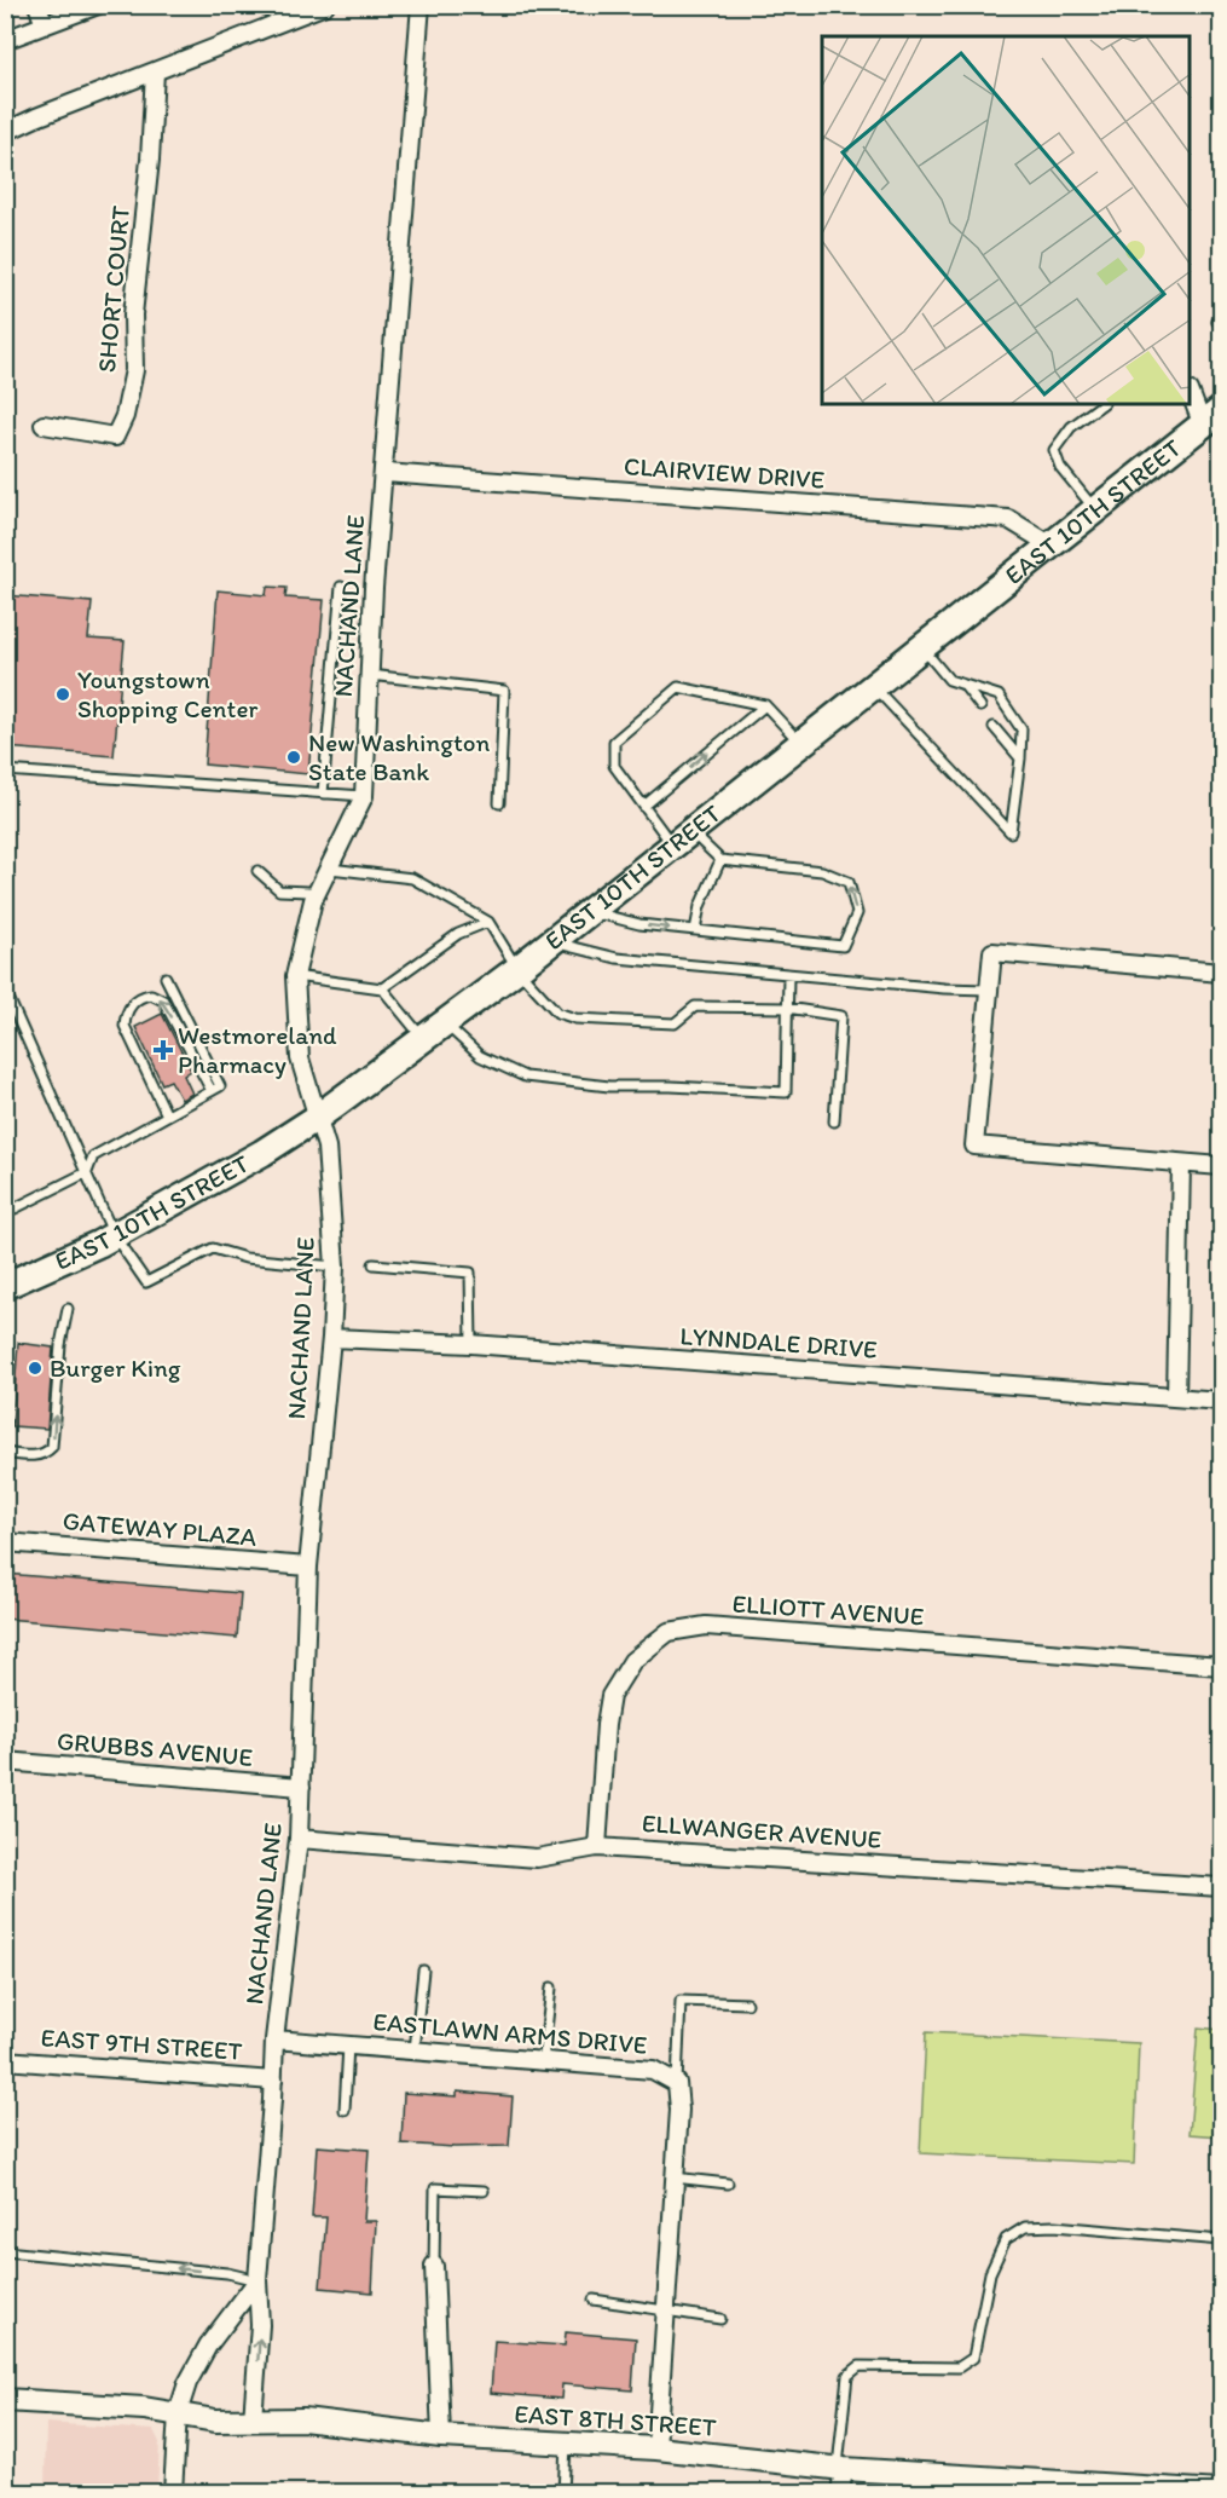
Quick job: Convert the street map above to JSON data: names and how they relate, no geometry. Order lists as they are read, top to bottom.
{
  "streets": {
    "main road": ["EAST 10TH STREET", "EAST 8TH STREET"],
    "street": [
      "SHORT COURT",
      "CLAIRVIEW DRIVE",
      "NACHAND LANE",
      "LYNNDALE DRIVE",
      "GATEWAY PLAZA",
      "ELLIOTT AVENUE",
      "GRUBBS AVENUE",
      "ELLWANGER AVENUE",
      "EASTLAWN ARMS DRIVE",
      "EAST 9TH STREET"
    ]
  },
  "crossings": [
    ["CLAIRVIEW DRIVE", "EAST 10TH STREET"],
    ["CLAIRVIEW DRIVE", "NACHAND LANE"],
    ["EAST 10TH STREET", "NACHAND LANE"],
    ["NACHAND LANE", "LYNNDALE DRIVE"],
    ["NACHAND LANE", "GATEWAY PLAZA"],
    ["NACHAND LANE", "GRUBBS AVENUE"],
    ["NACHAND LANE", "ELLWANGER AVENUE"],
    ["NACHAND LANE", "EASTLAWN ARMS DRIVE"],
    ["NACHAND LANE", "EAST 9TH STREET"],
    ["NACHAND LANE", "EAST 8TH STREET"],
    ["ELLIOTT AVENUE", "ELLWANGER AVENUE"],
    ["EASTLAWN ARMS DRIVE", "EAST 8TH STREET"]
  ],
  "places": {
    "other": ["Youngstown Shopping Center", "New Washington State Bank", "Burger King"],
    "health": ["Westmoreland Pharmacy"]
  }
}
